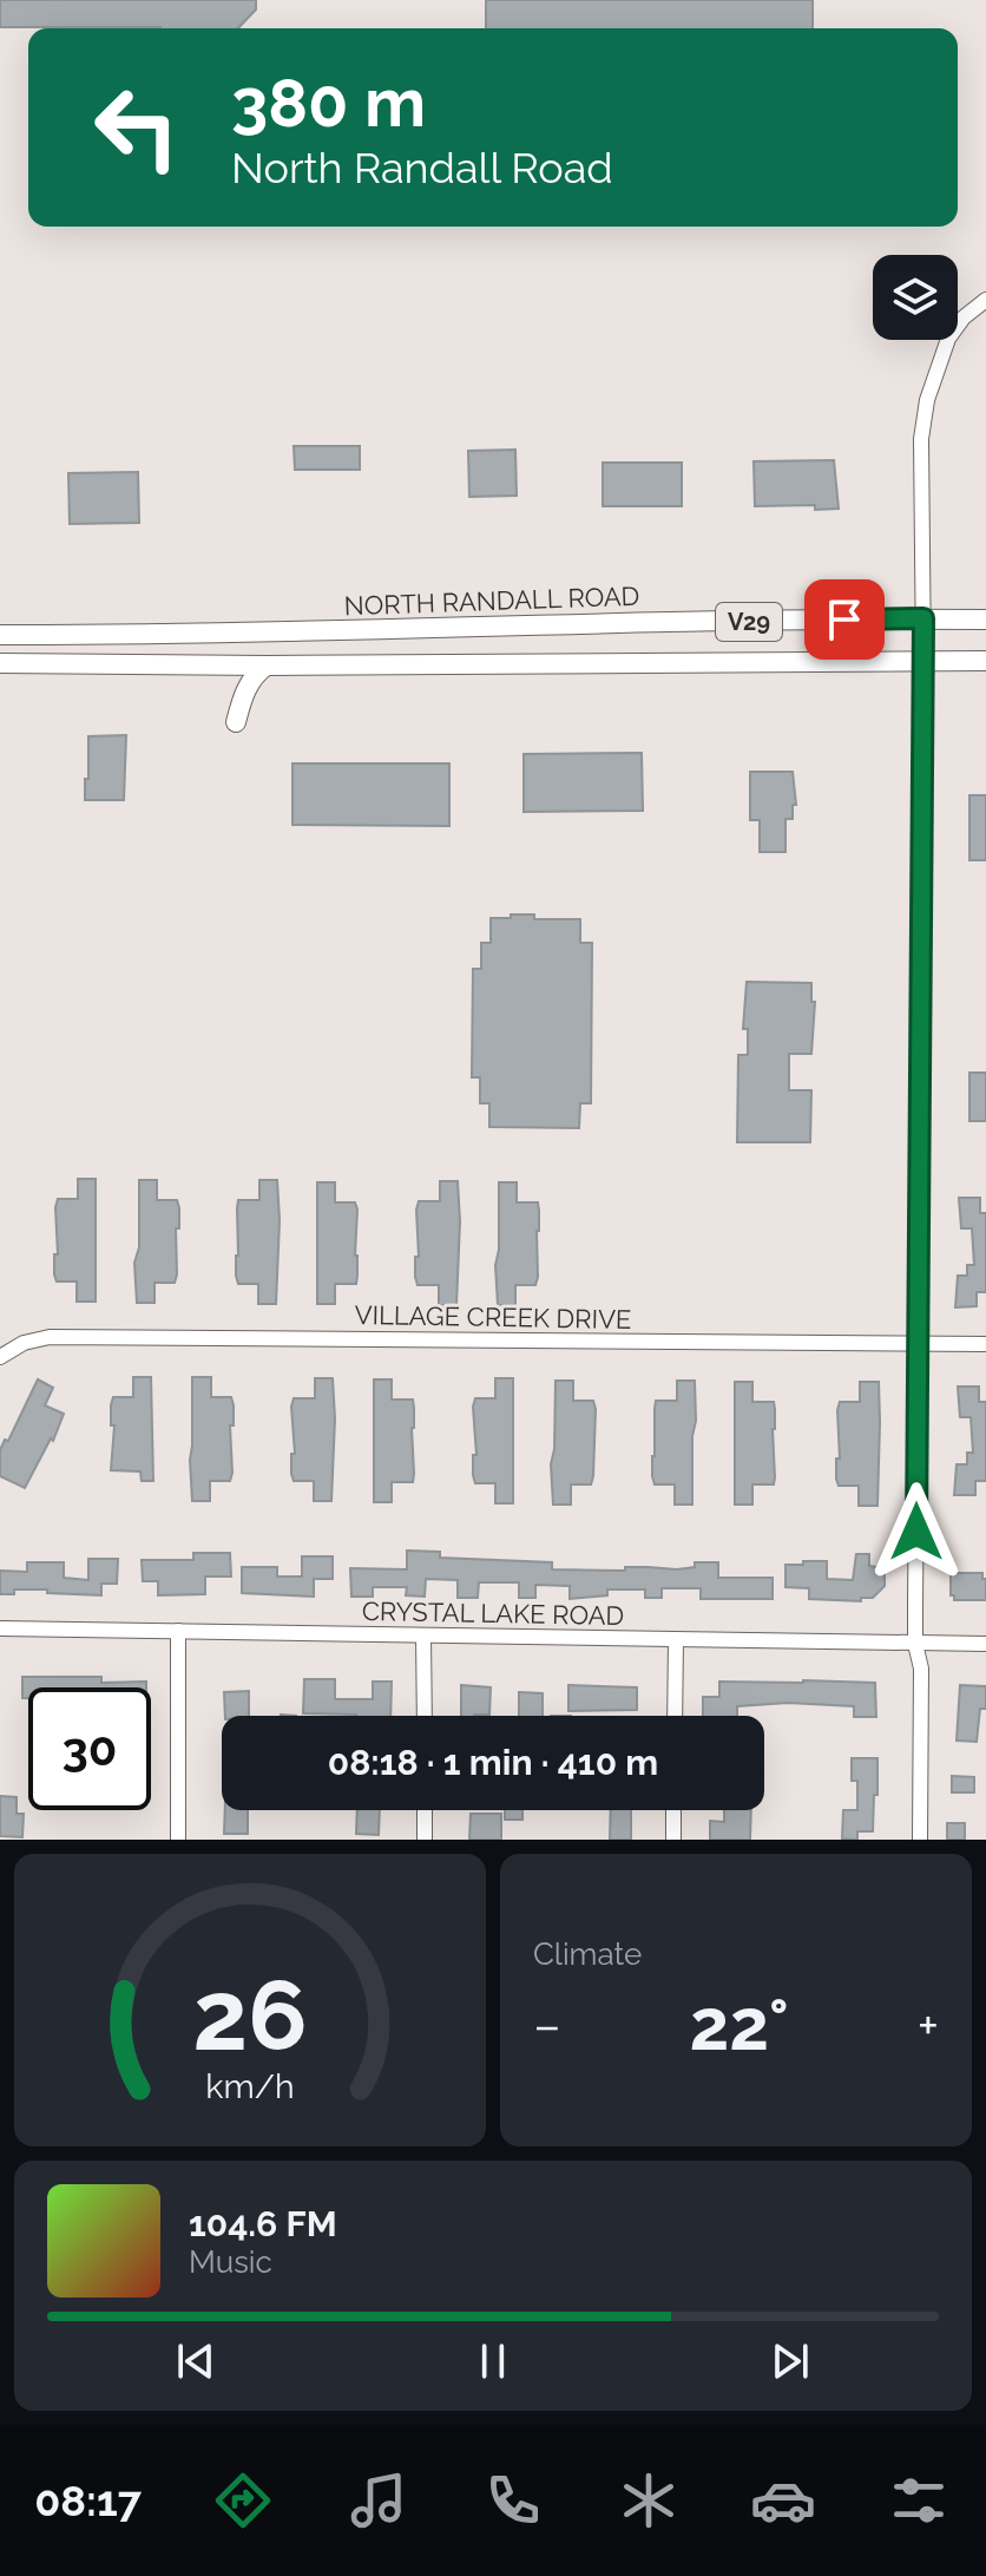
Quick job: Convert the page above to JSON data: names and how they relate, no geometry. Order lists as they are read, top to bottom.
{
  "streets": {
    "main road": ["NORTH RANDALL ROAD", "V29"],
    "street": ["VILLAGE CREEK DRIVE", "CRYSTAL LAKE ROAD"]
  },
  "page": {
    "turn": ["380 m", "North Randall Road"],
    "limit": "30",
    "trip": "08:18 · 1 min · 410 m",
    "tile": "Climate",
    "heat": ["−", "22°", "+"],
    "song": ["104.6 FM", "Music"],
    "tabs": "08:17",
    "gauge": ["26", "km/h"]
  }
}
